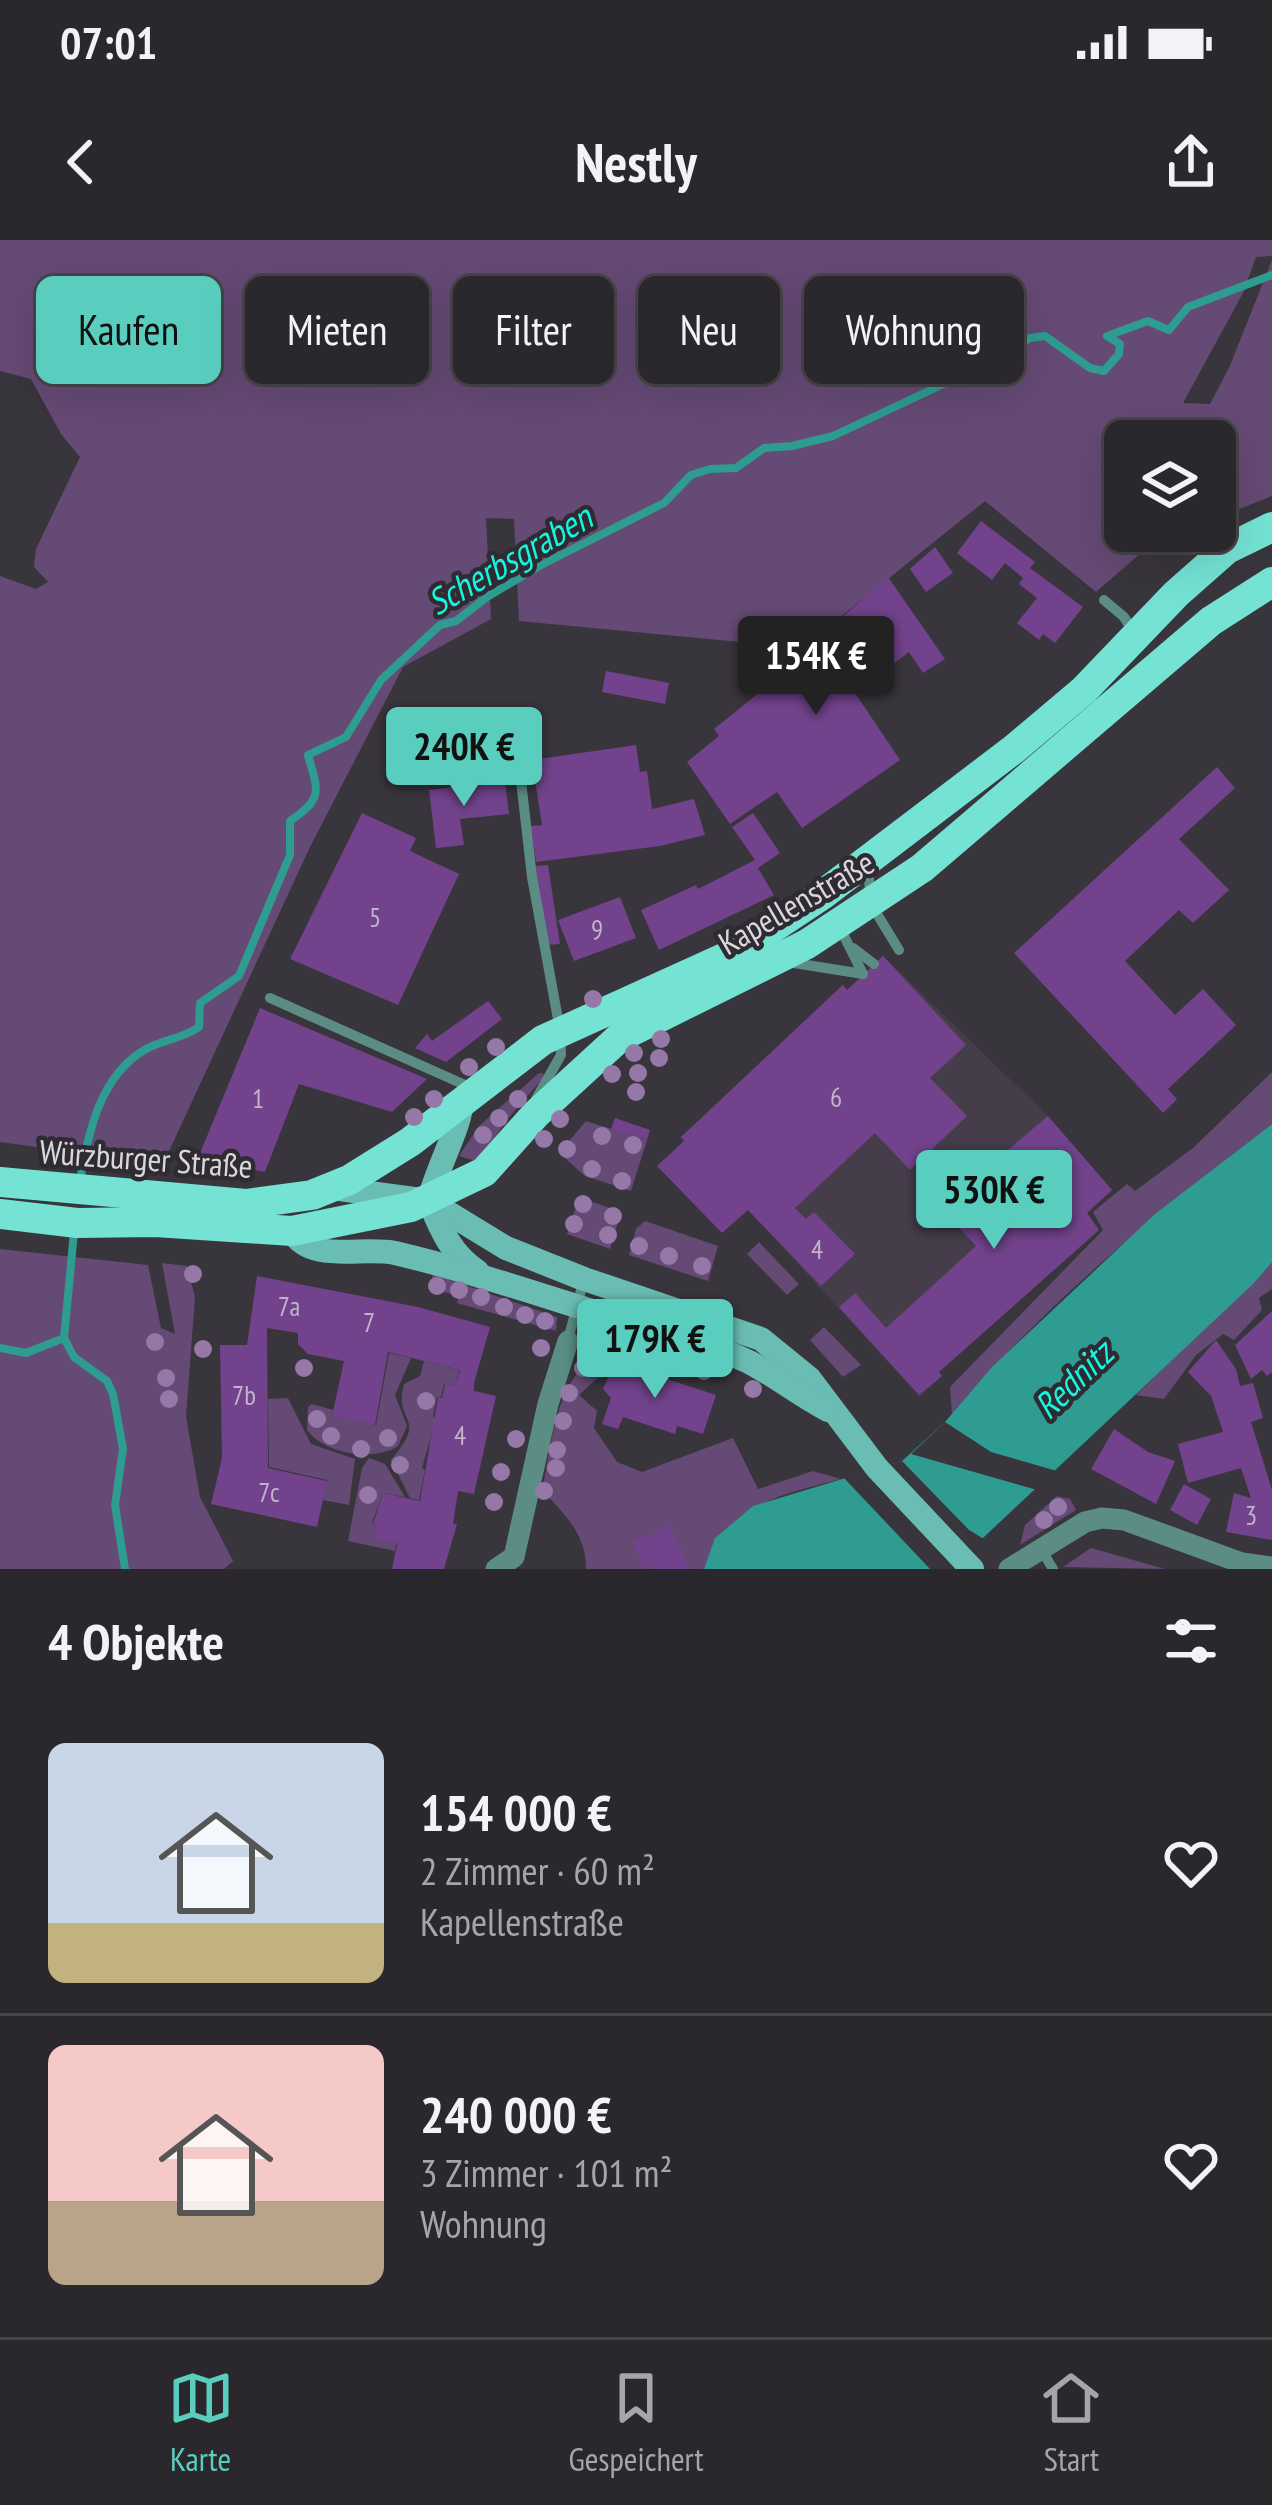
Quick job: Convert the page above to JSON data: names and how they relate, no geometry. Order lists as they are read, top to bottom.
{
  "streets": {
    "main road": ["Kapellenstraße", "Würzburger Straße"]
  },
  "crossings": [
    ["Kapellenstraße", "Würzburger Straße"]
  ],
  "water": ["Scherbsgraben", "Rednitz"],
  "house_numbers": [
    "5",
    "9",
    "6",
    "1",
    "4",
    "7a",
    "7",
    "7b",
    "4",
    "7c",
    "3"
  ],
  "page": {
    "status": "07:01",
    "header": "Nestly",
    "chip": [
      "Kaufen",
      "Mieten",
      "Filter",
      "Neu",
      "Wohnung"
    ],
    "price": [
      "154K €",
      "240K €",
      "530K €",
      "179K €"
    ],
    "heading": "4 Objekte",
    "list": [
      {
        "name": "154 000 €",
        "note": "2 Zimmer · 60 m² · Kapellenstraße"
      },
      {
        "name": "240 000 €",
        "note": "3 Zimmer · 101 m² · Wohnung"
      }
    ],
    "tabs": ["Karte", "Gespeichert", "Start"]
  }
}
